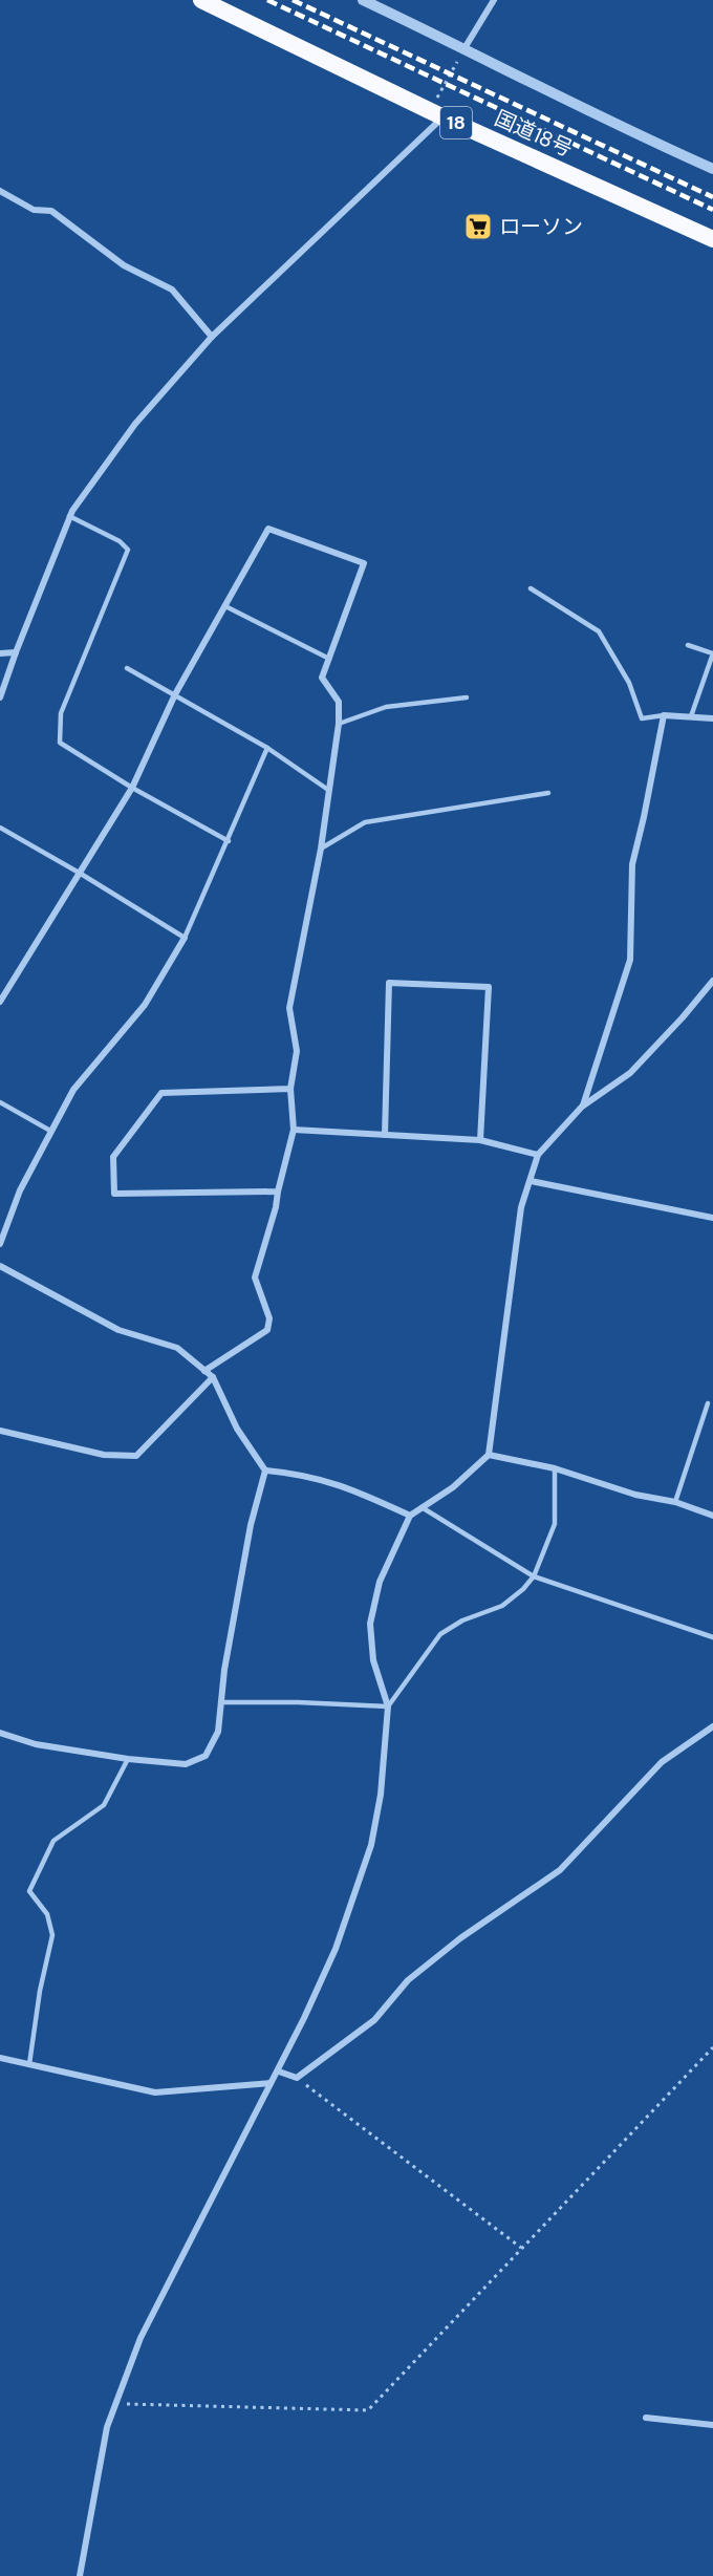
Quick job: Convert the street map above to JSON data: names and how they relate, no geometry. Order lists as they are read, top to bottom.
{
  "streets": {
    "highway": ["18", "国道18号"]
  },
  "places": {
    "supermarket": ["ローソン"]
  }
}
